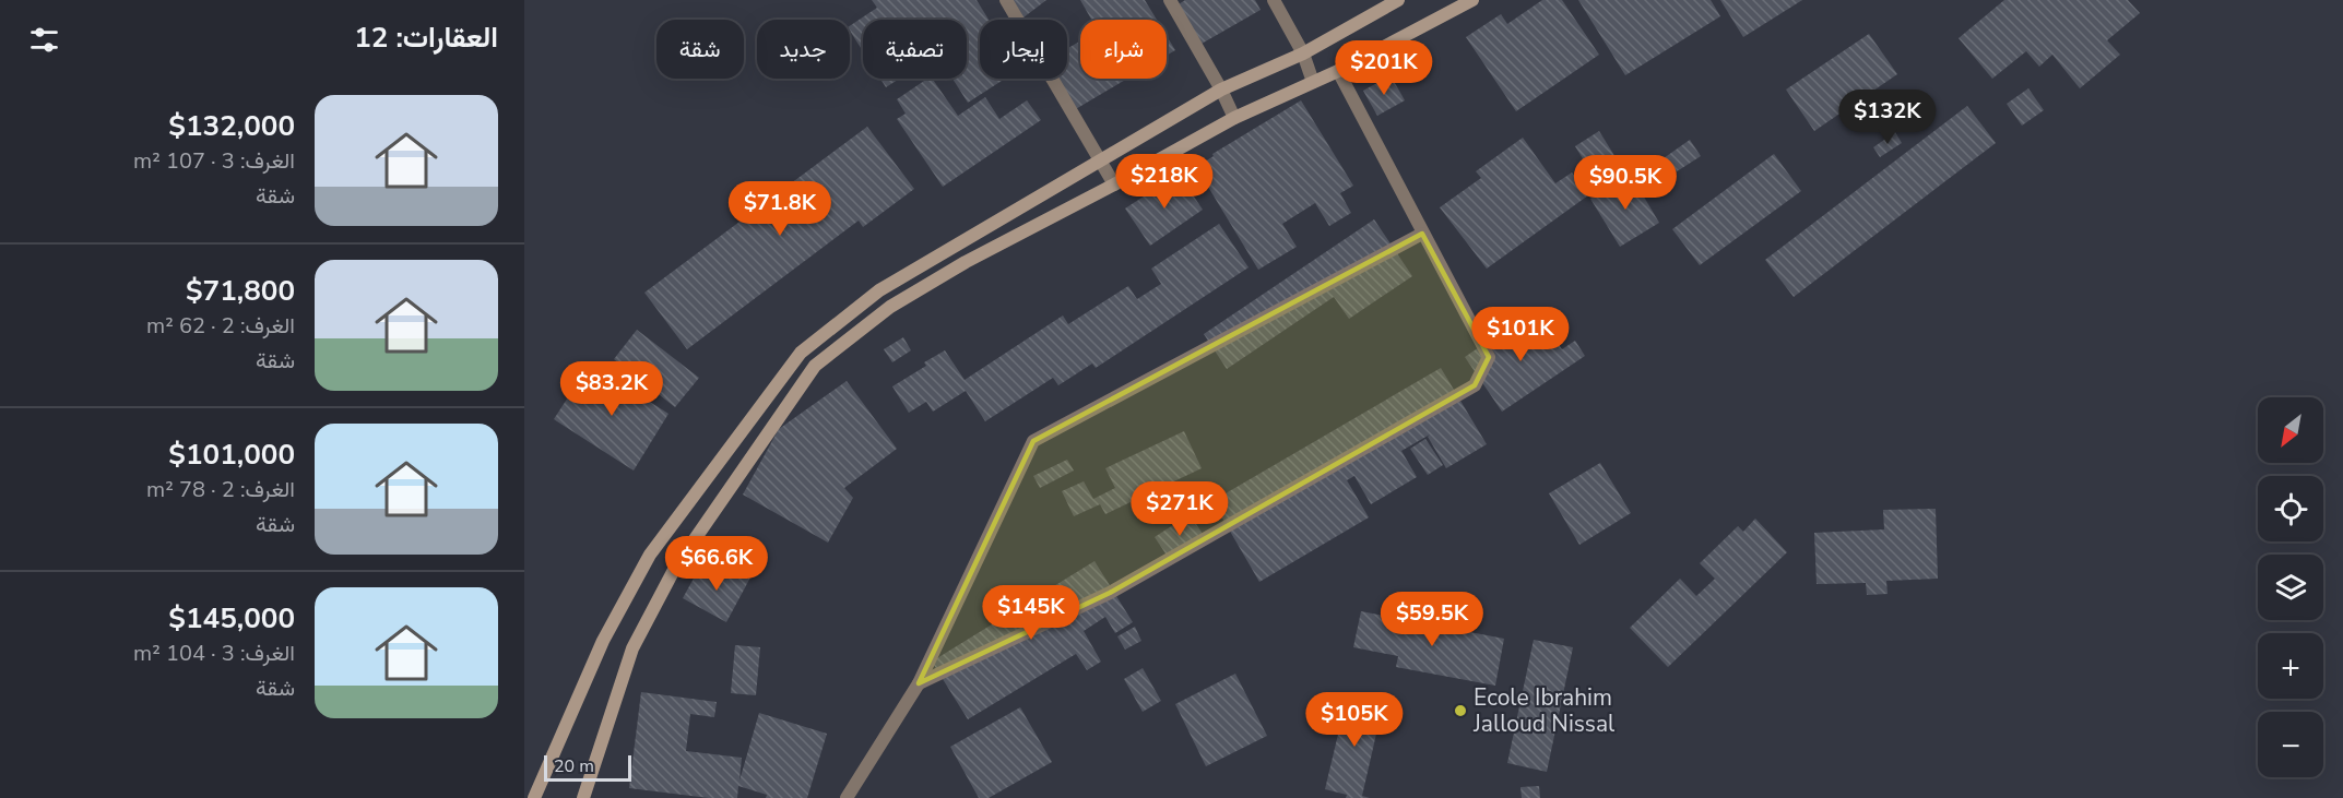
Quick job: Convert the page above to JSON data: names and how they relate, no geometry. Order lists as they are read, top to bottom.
{
  "places": ["Ecole Ibrahim Jalloud Nissal"],
  "scale_bar": "20 m",
  "north": "bottom left",
  "page": {
    "heading": "العقارات: 12",
    "chip": [
      "شراء",
      "إيجار",
      "تصفية",
      "جديد",
      "شقة"
    ],
    "price": [
      "$201K",
      "$132K",
      "$218K",
      "$90.5K",
      "$71.8K",
      "$101K",
      "$83.2K",
      "$271K",
      "$66.6K",
      "$145K",
      "$59.5K",
      "$105K"
    ],
    "list": [
      {
        "name": "$132,000",
        "note": "الغرف: 3 · 107 m² · شقة"
      },
      {
        "name": "$71,800",
        "note": "الغرف: 2 · 62 m² · شقة"
      },
      {
        "name": "$101,000",
        "note": "الغرف: 2 · 78 m² · شقة"
      },
      {
        "name": "$145,000",
        "note": "الغرف: 3 · 104 m² · شقة"
      }
    ],
    "map_buttons": ["+", "−"],
    "scale": "20 m"
  }
}
